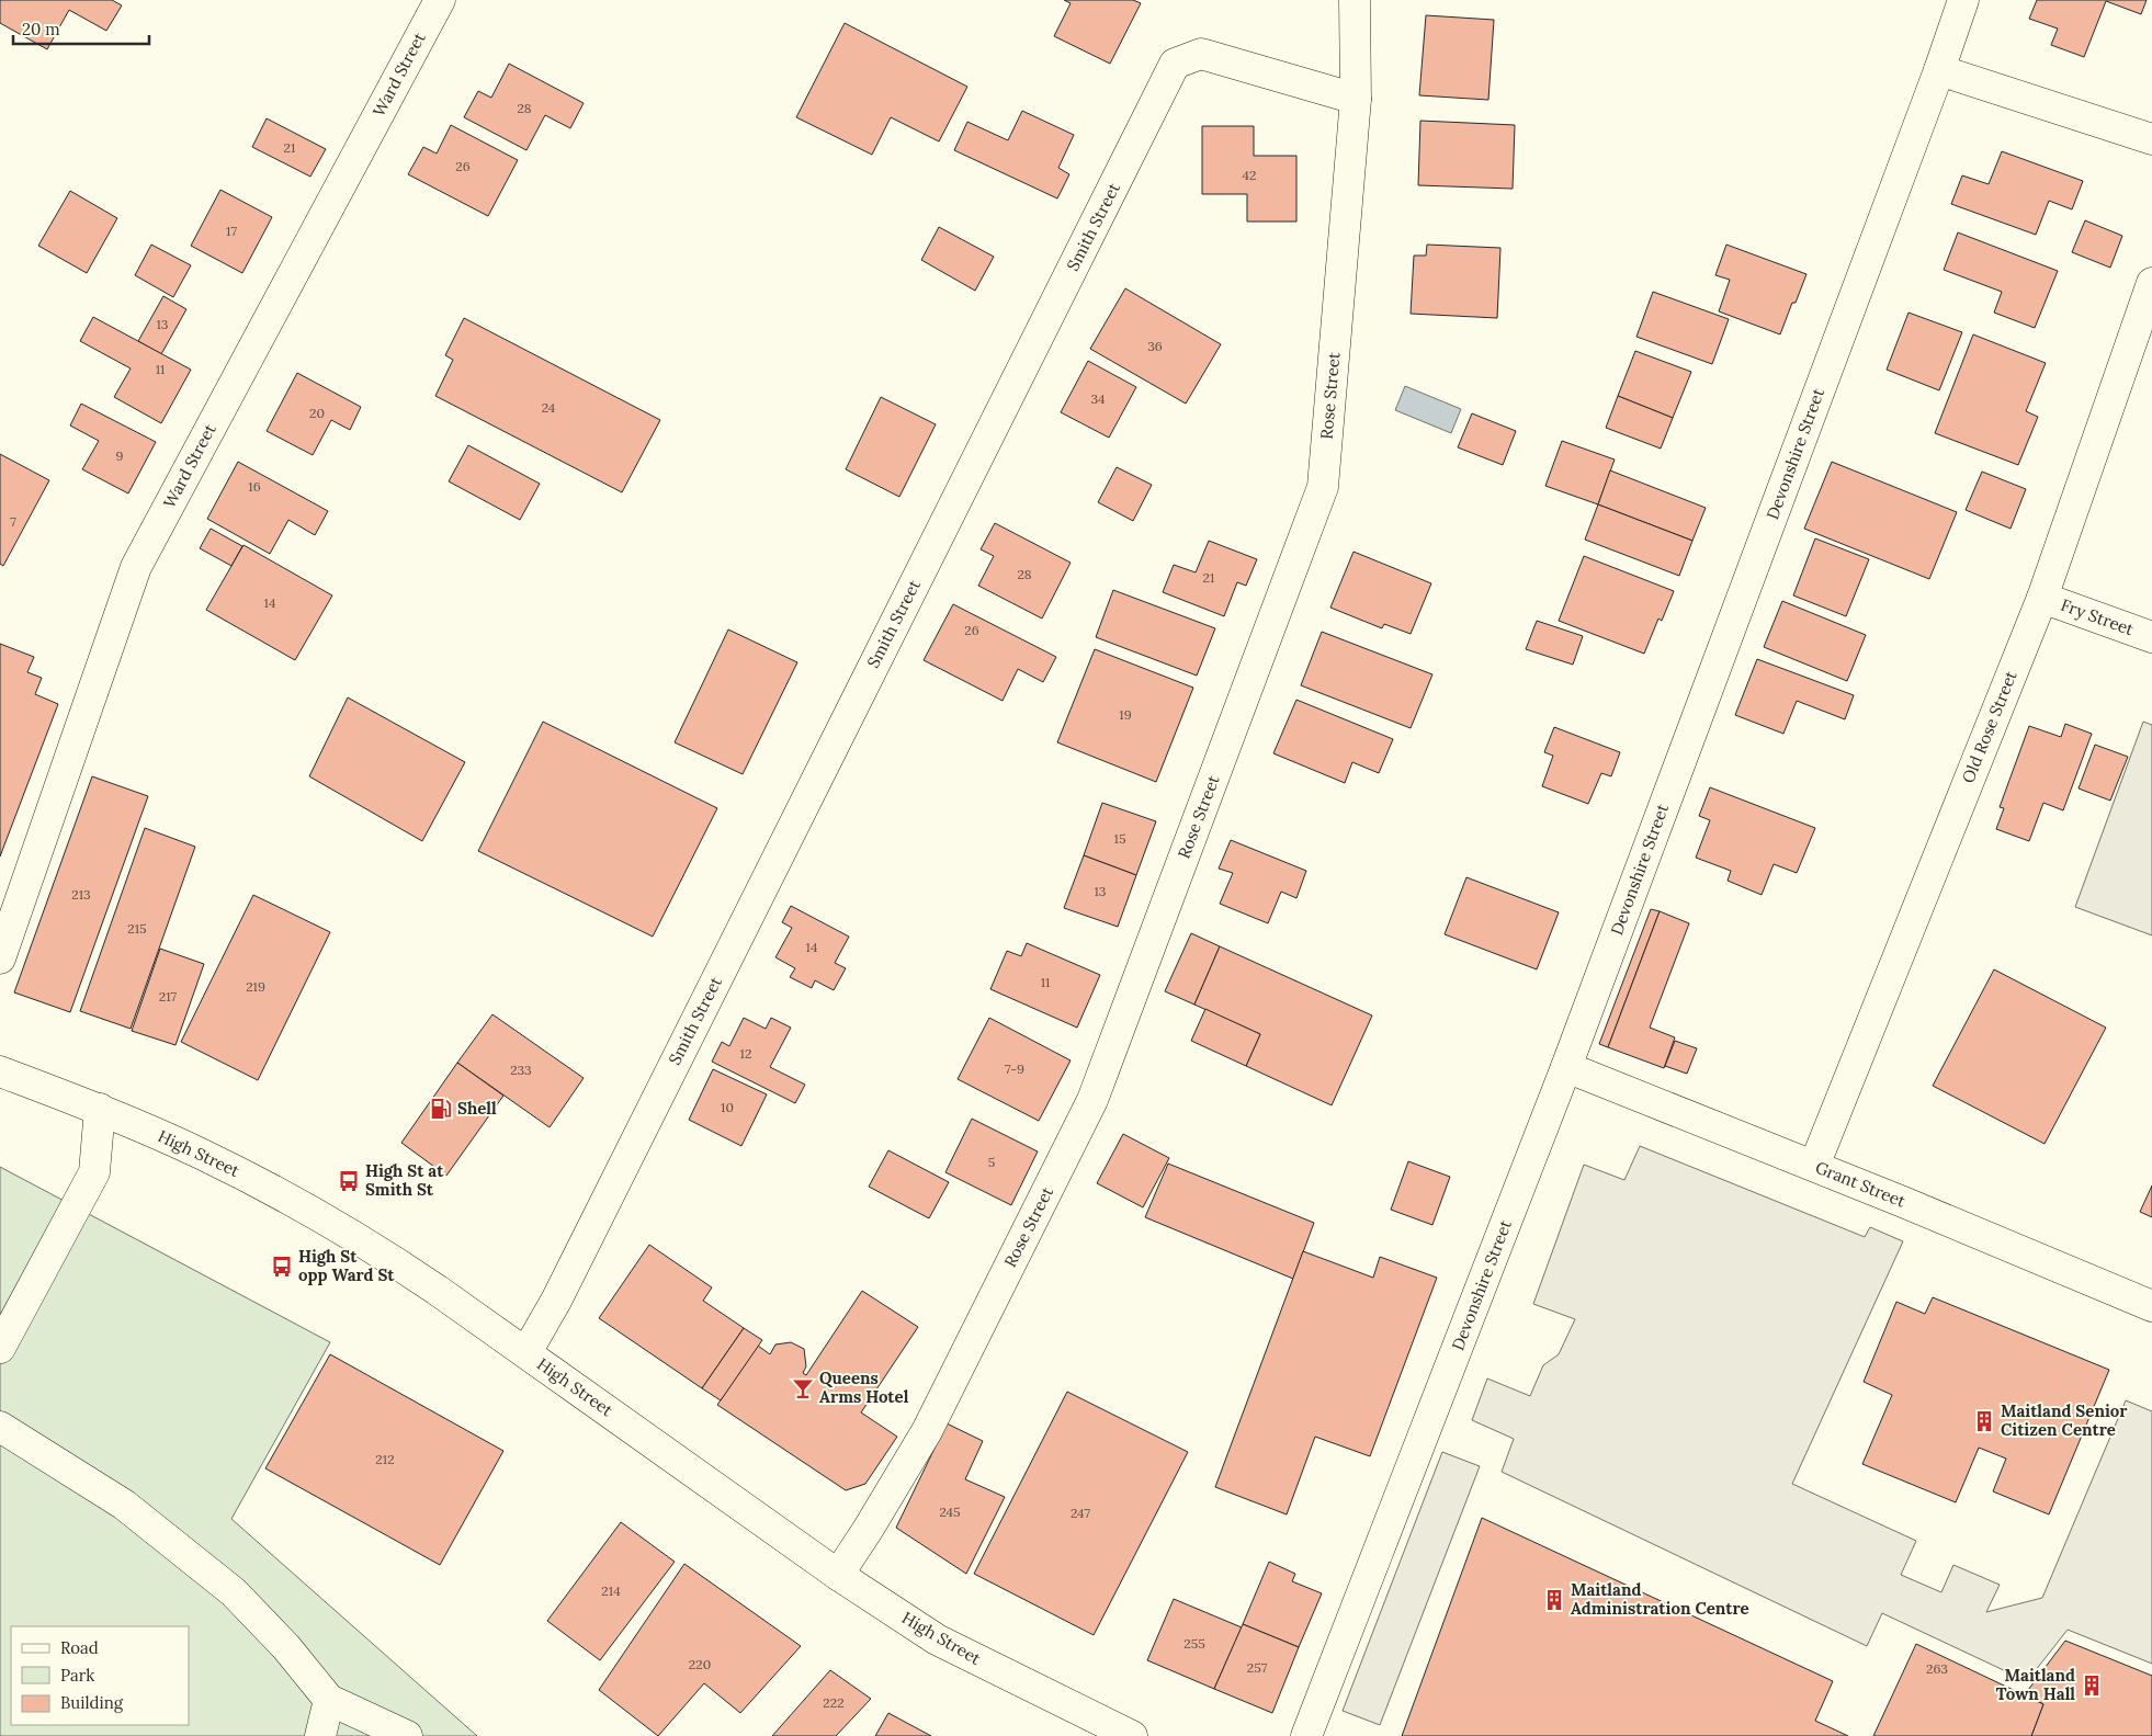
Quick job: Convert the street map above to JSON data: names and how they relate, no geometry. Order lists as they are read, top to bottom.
{
  "streets": {
    "street": [
      "Ward Street",
      "Smith Street",
      "Rose Street",
      "Devonshire Street",
      "Fry Street",
      "Old Rose Street",
      "High Street",
      "Grant Street"
    ]
  },
  "crossings": [
    ["Smith Street", "Rose Street"],
    ["Smith Street", "High Street"],
    ["Rose Street", "High Street"],
    ["Devonshire Street", "Grant Street"],
    ["Fry Street", "Old Rose Street"],
    ["Old Rose Street", "Grant Street"]
  ],
  "places": {
    "fuel station": ["Shell"],
    "bus stop": ["High St at Smith St", "High St opp Ward St"],
    "bar": ["Queens Arms Hotel"],
    "building": ["Maitland Senior Citizen Centre", "Maitland Administration Centre", "Maitland Town Hall"]
  },
  "house_numbers": [
    "28",
    "21",
    "26",
    "42",
    "17",
    "13",
    "36",
    "11",
    "34",
    "24",
    "20",
    "9",
    "16",
    "7",
    "28",
    "21",
    "14",
    "26",
    "19",
    "15",
    "13",
    "213",
    "215",
    "14",
    "11",
    "219",
    "217",
    "12",
    "7-9",
    "233",
    "10",
    "5",
    "212",
    "245",
    "247",
    "214",
    "255",
    "220",
    "257",
    "263",
    "222"
  ],
  "legend": ["Road", "Park", "Building"],
  "scale_bar": "20 m"
}
